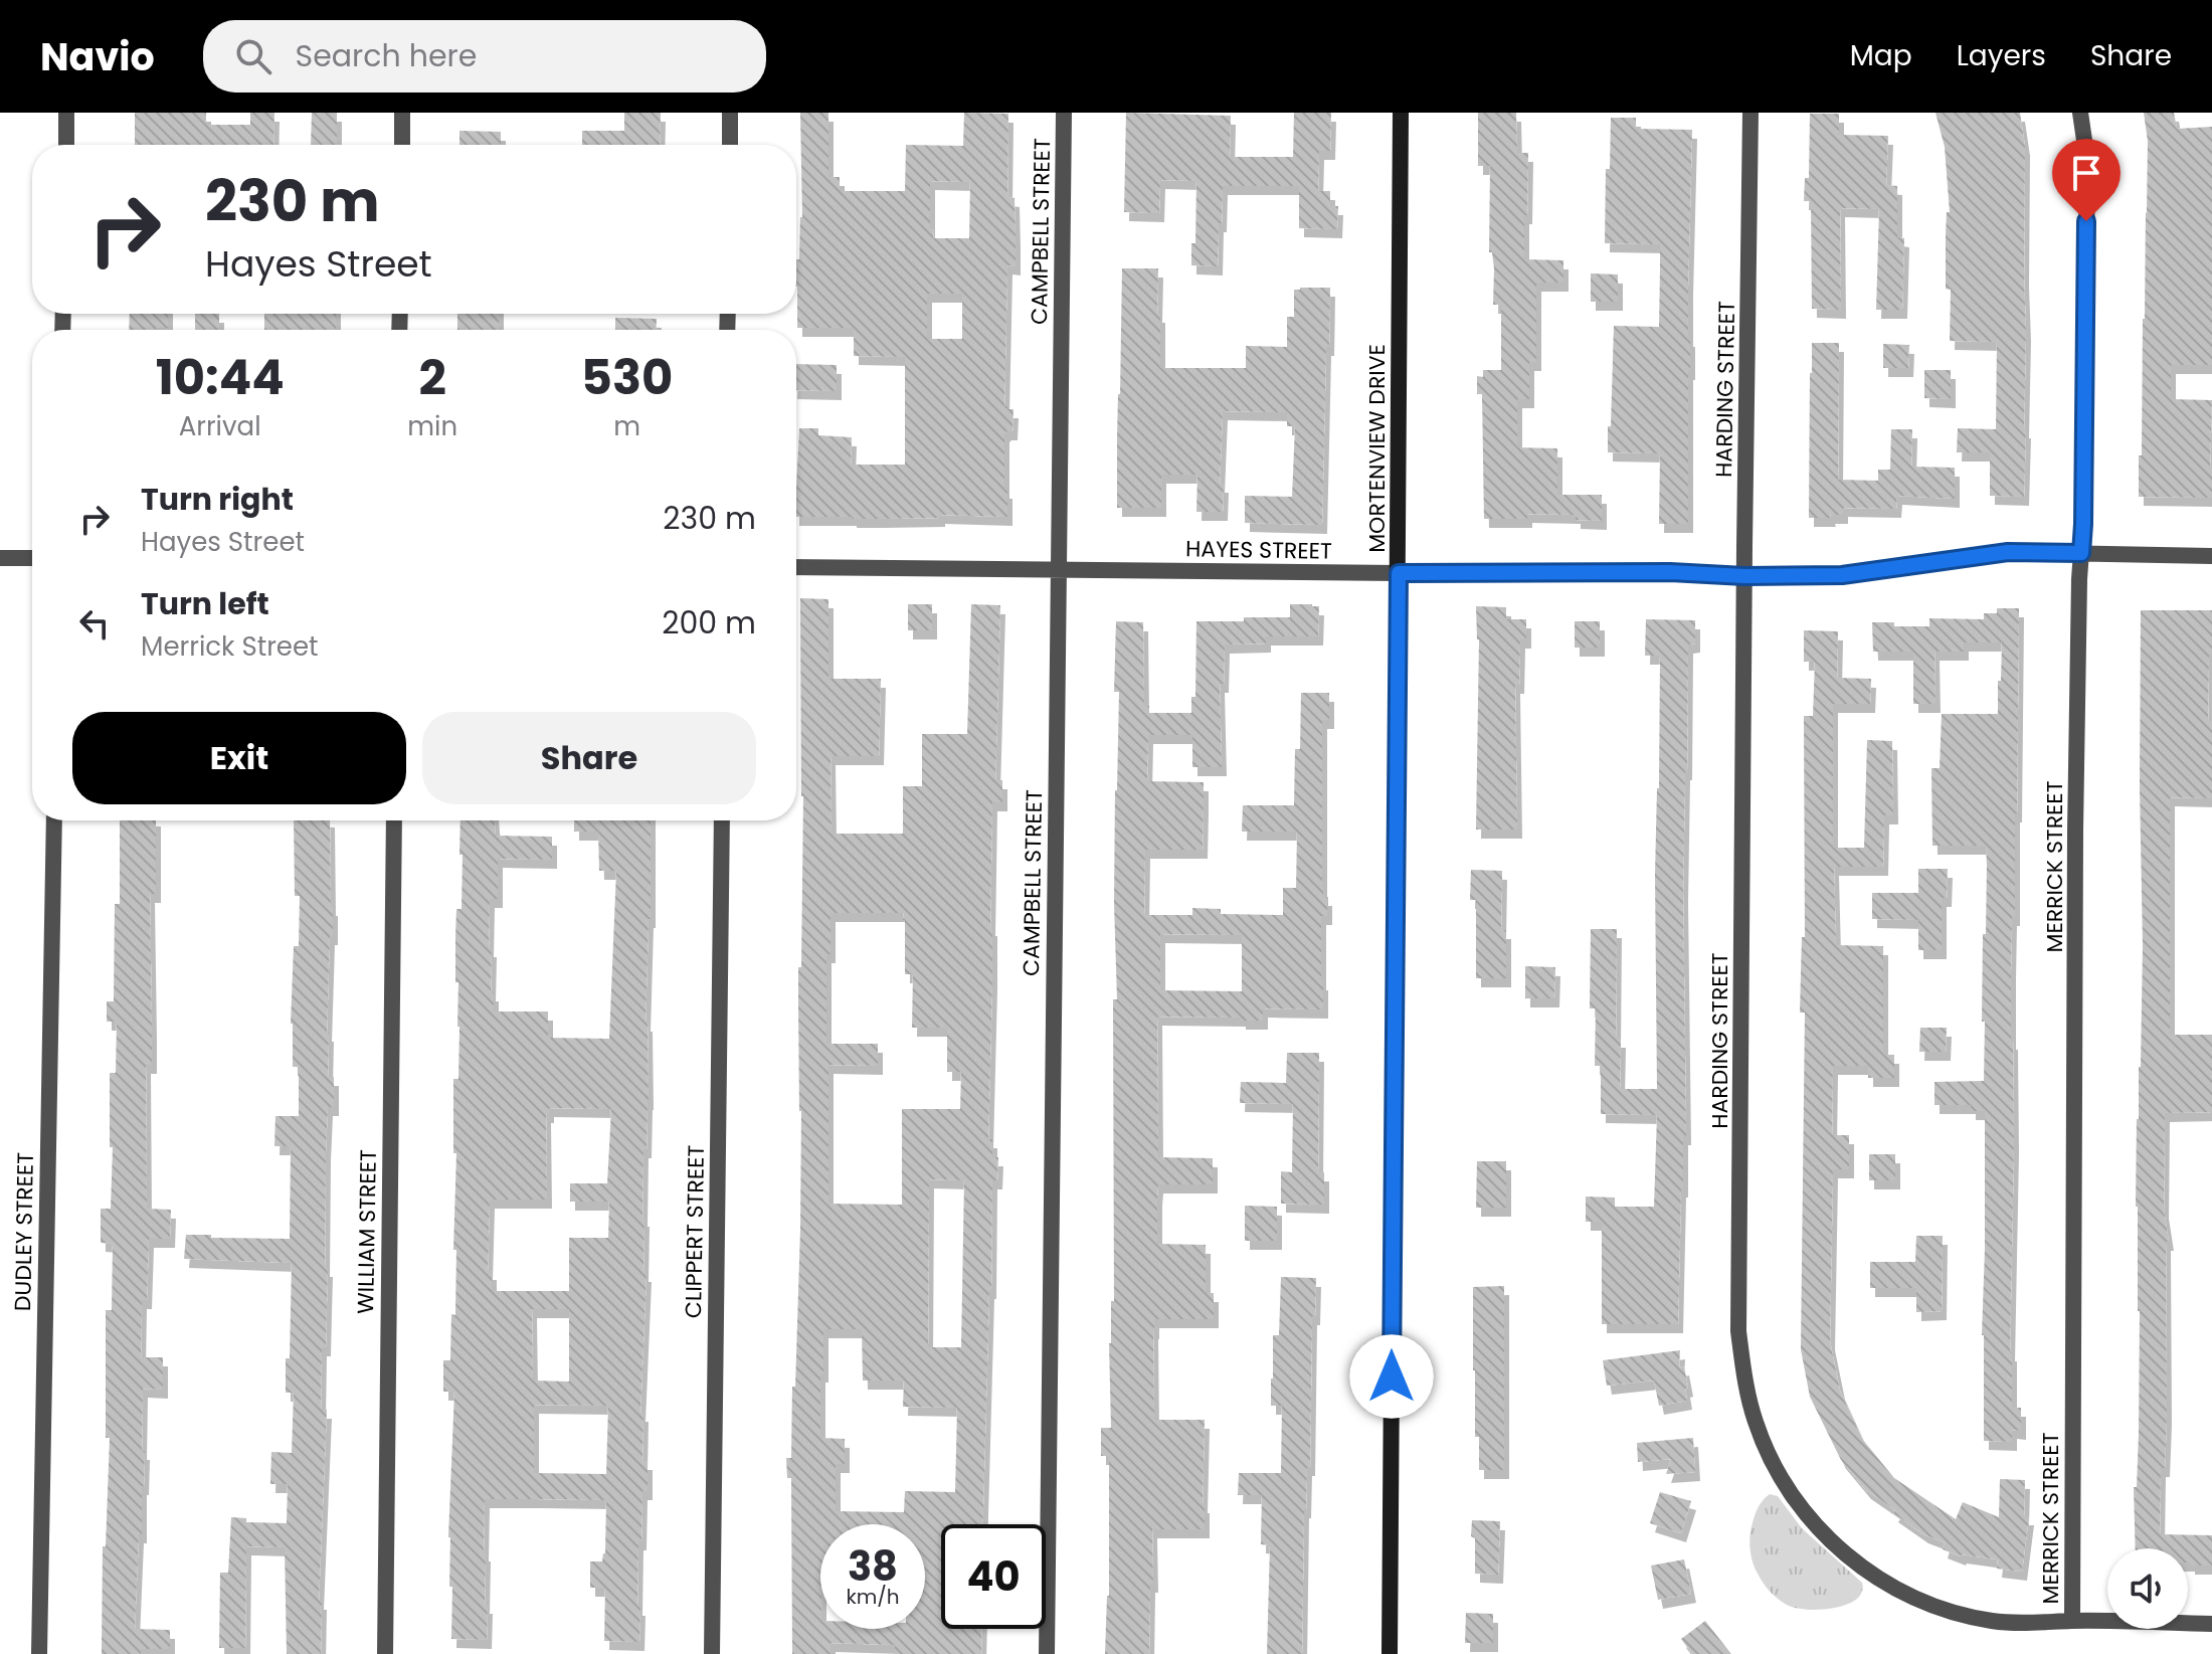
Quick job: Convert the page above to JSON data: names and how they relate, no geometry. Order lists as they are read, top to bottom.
{
  "streets": {
    "street": [
      "CAMPBELL STREET",
      "HARDING STREET",
      "MORTENVIEW DRIVE",
      "HAYES STREET",
      "MERRICK STREET",
      "DUDLEY STREET",
      "WILLIAM STREET",
      "CLIPPERT STREET"
    ]
  },
  "crossings": [
    ["CAMPBELL STREET", "HAYES STREET"],
    ["HARDING STREET", "HAYES STREET"],
    ["HARDING STREET", "MERRICK STREET"],
    ["MORTENVIEW DRIVE", "HAYES STREET"],
    ["HAYES STREET", "MERRICK STREET"]
  ],
  "page": {
    "header": "Navio",
    "search": "Search here",
    "nav": ["Map", "Layers", "Share"],
    "turn": ["230 m", "Hayes Street"],
    "eta": [
      "10:44",
      "Arrival",
      "2",
      "min",
      "530",
      "m"
    ],
    "list": [
      {
        "name": "Turn right",
        "note": "Hayes Street",
        "value": "230 m"
      },
      {
        "name": "Turn left",
        "note": "Merrick Street",
        "value": "200 m"
      }
    ],
    "buttons": ["Exit", "Share"],
    "speed": "38 km/h",
    "limit": "40"
  }
}
